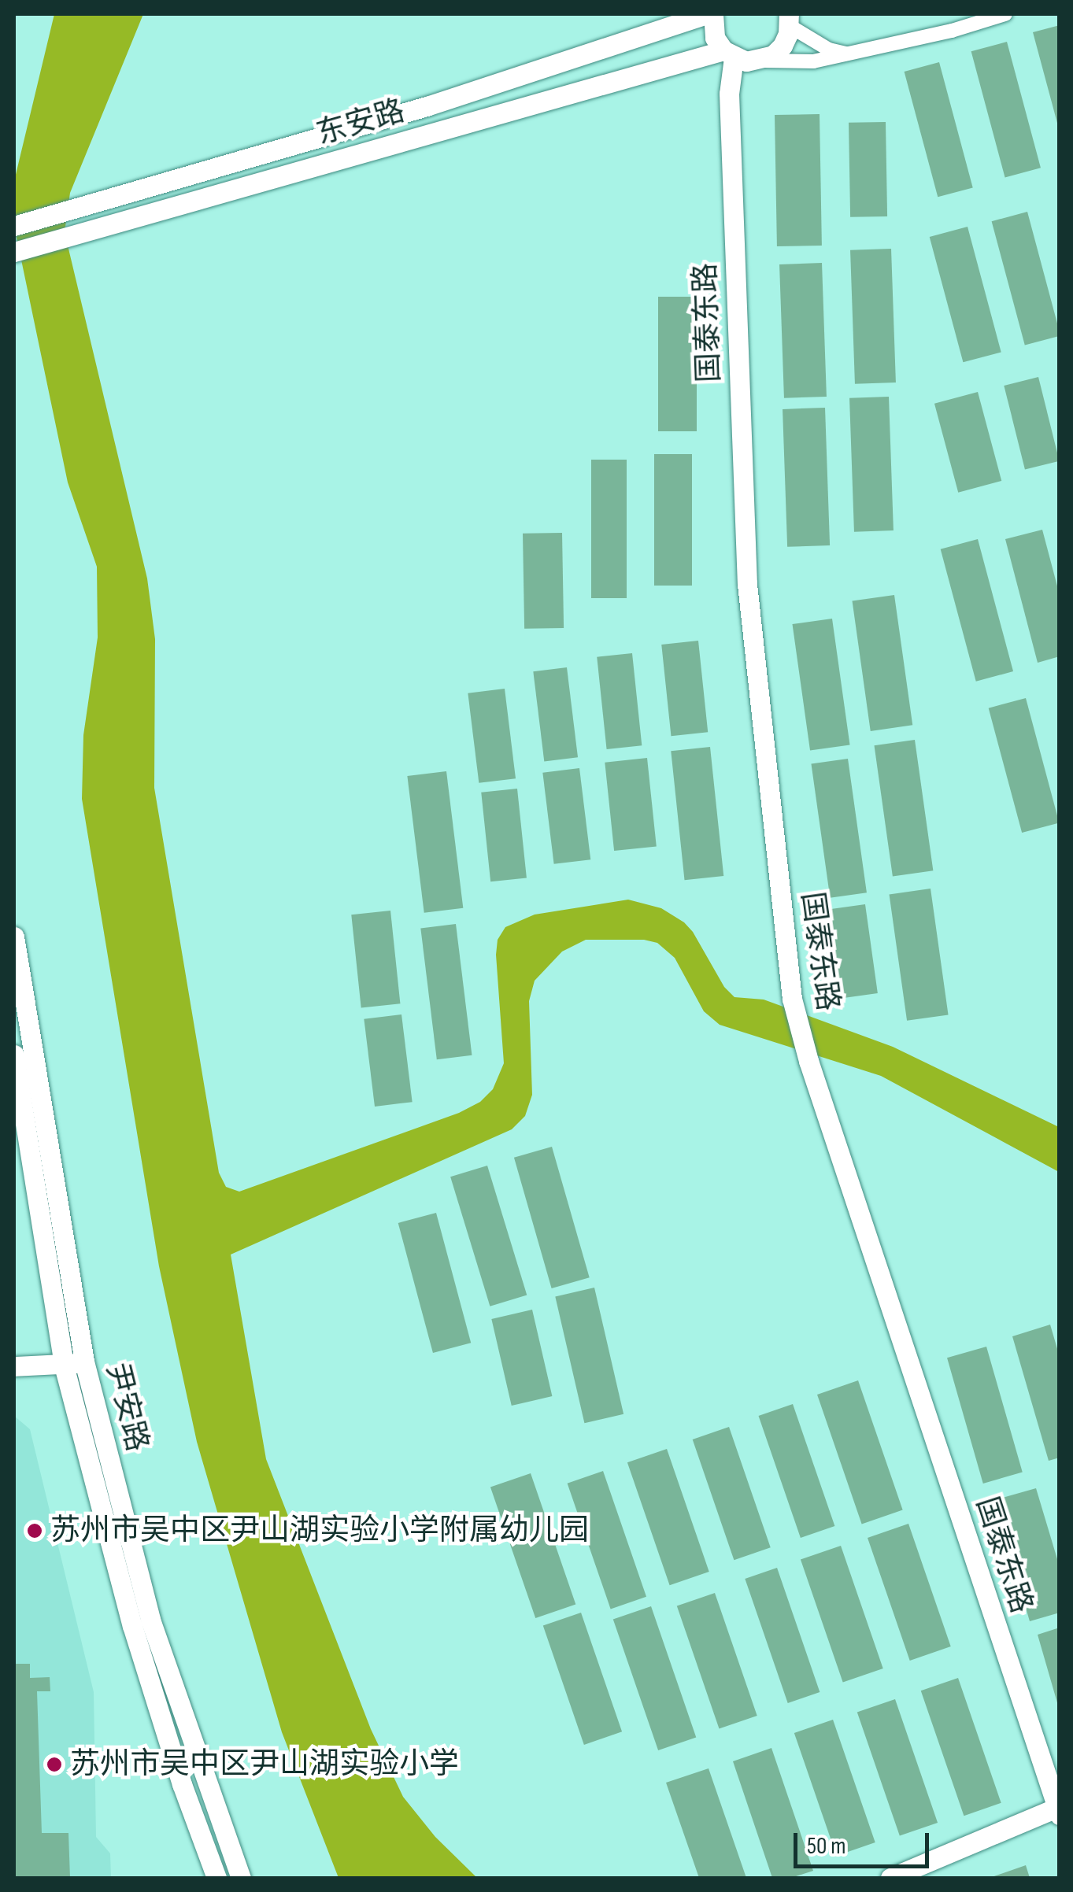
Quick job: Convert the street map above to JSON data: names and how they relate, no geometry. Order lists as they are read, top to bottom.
{
  "streets": {
    "main road": ["东安路", "国泰东路", "尹安路"]
  },
  "crossings": [
    ["东安路", "国泰东路"]
  ],
  "places": ["苏州市吴中区尹山湖实验小学附属幼儿园", "苏州市吴中区尹山湖实验小学"],
  "scale_bar": "50 m"
}
